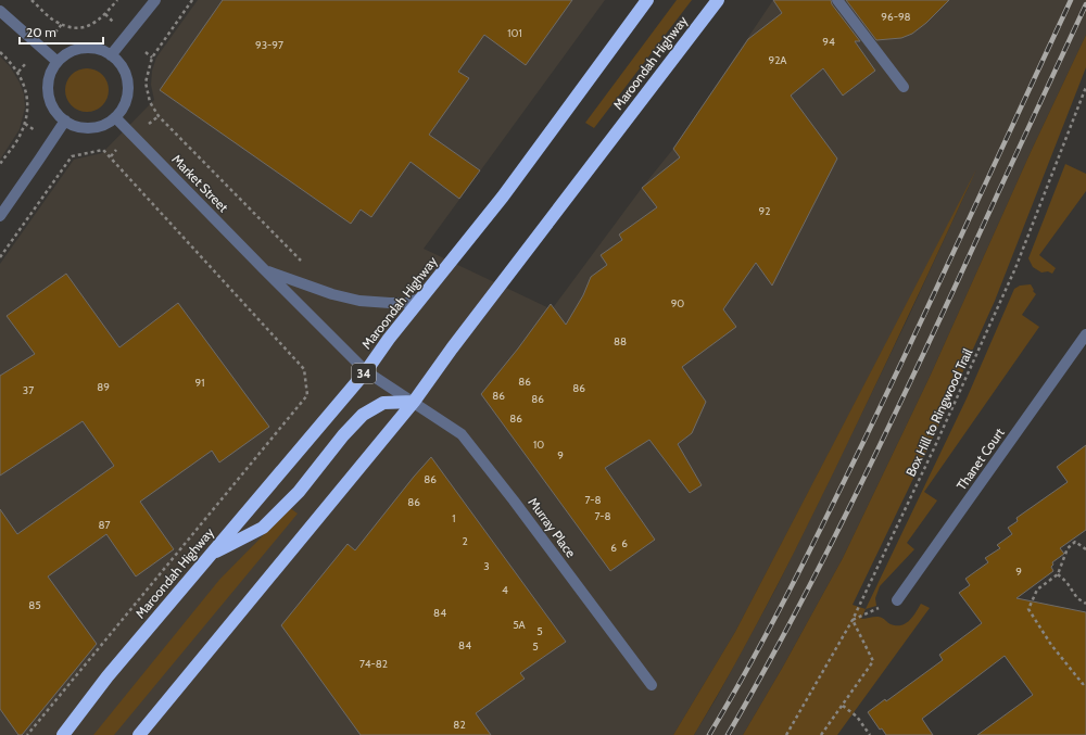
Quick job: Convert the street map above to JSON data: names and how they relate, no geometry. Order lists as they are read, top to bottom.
{
  "streets": {
    "highway": ["Maroondah Highway", "34"],
    "street": ["Market Street", "Thanet Court", "Murray Place"],
    "path": ["Box Hill to Ringwood Trail"]
  },
  "crossings": [
    ["Maroondah Highway", "Market Street"],
    ["Maroondah Highway", "Murray Place"],
    ["Market Street", "Murray Place"]
  ],
  "house_numbers": [
    "96-98",
    "101",
    "94",
    "93-97",
    "92A",
    "92",
    "90",
    "88",
    "86",
    "91",
    "89",
    "86",
    "37",
    "86",
    "86",
    "86",
    "10",
    "9",
    "86",
    "7-8",
    "86",
    "7-8",
    "1",
    "87",
    "2",
    "6",
    "6",
    "3",
    "9",
    "4",
    "85",
    "84",
    "5A",
    "5",
    "84",
    "5",
    "74-82",
    "82"
  ],
  "scale_bar": "20 m"
}
